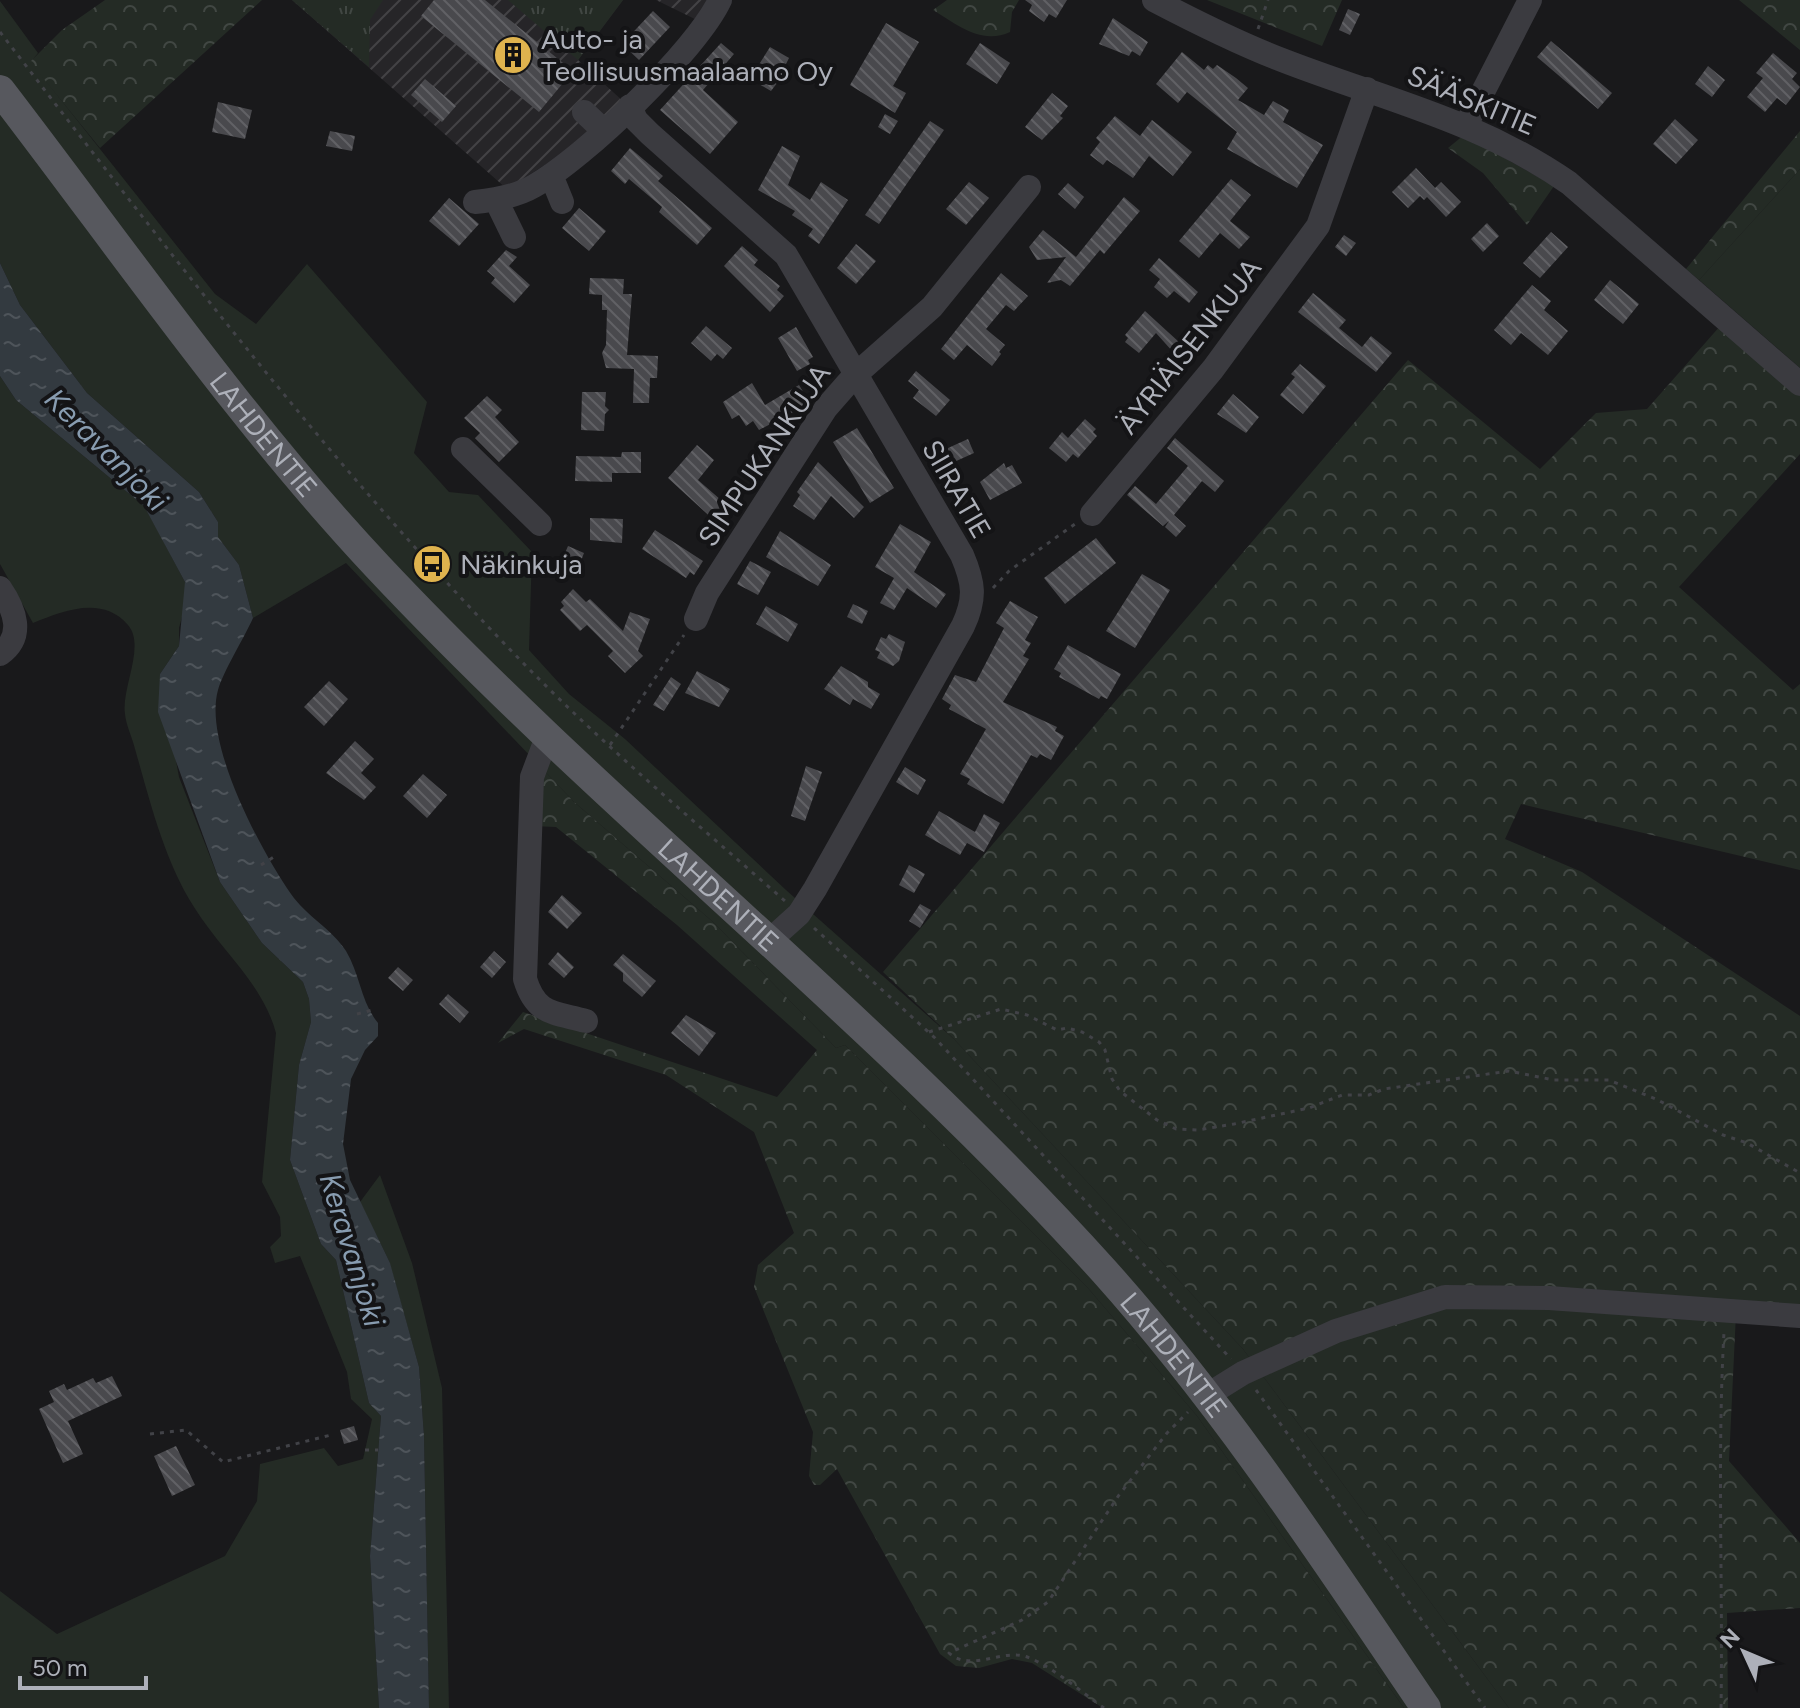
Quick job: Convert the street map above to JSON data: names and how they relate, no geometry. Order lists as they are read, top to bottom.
{
  "streets": {
    "main road": ["LAHDENTIE"],
    "street": [
      "SÄÄSKITIE",
      "ÄYRIÄISENKUJA",
      "SIMPUKANKUJA",
      "SIIRATIE"
    ]
  },
  "crossings": [
    ["SÄÄSKITIE", "ÄYRIÄISENKUJA"],
    ["LAHDENTIE", "SIIRATIE"],
    ["SIMPUKANKUJA", "SIIRATIE"]
  ],
  "water": ["Keravanjoki"],
  "places": {
    "building": ["Auto- ja Teollisuusmaalaamo Oy"],
    "bus stop": ["Näkinkuja"]
  },
  "scale_bar": "50 m",
  "north": "top left"
}
